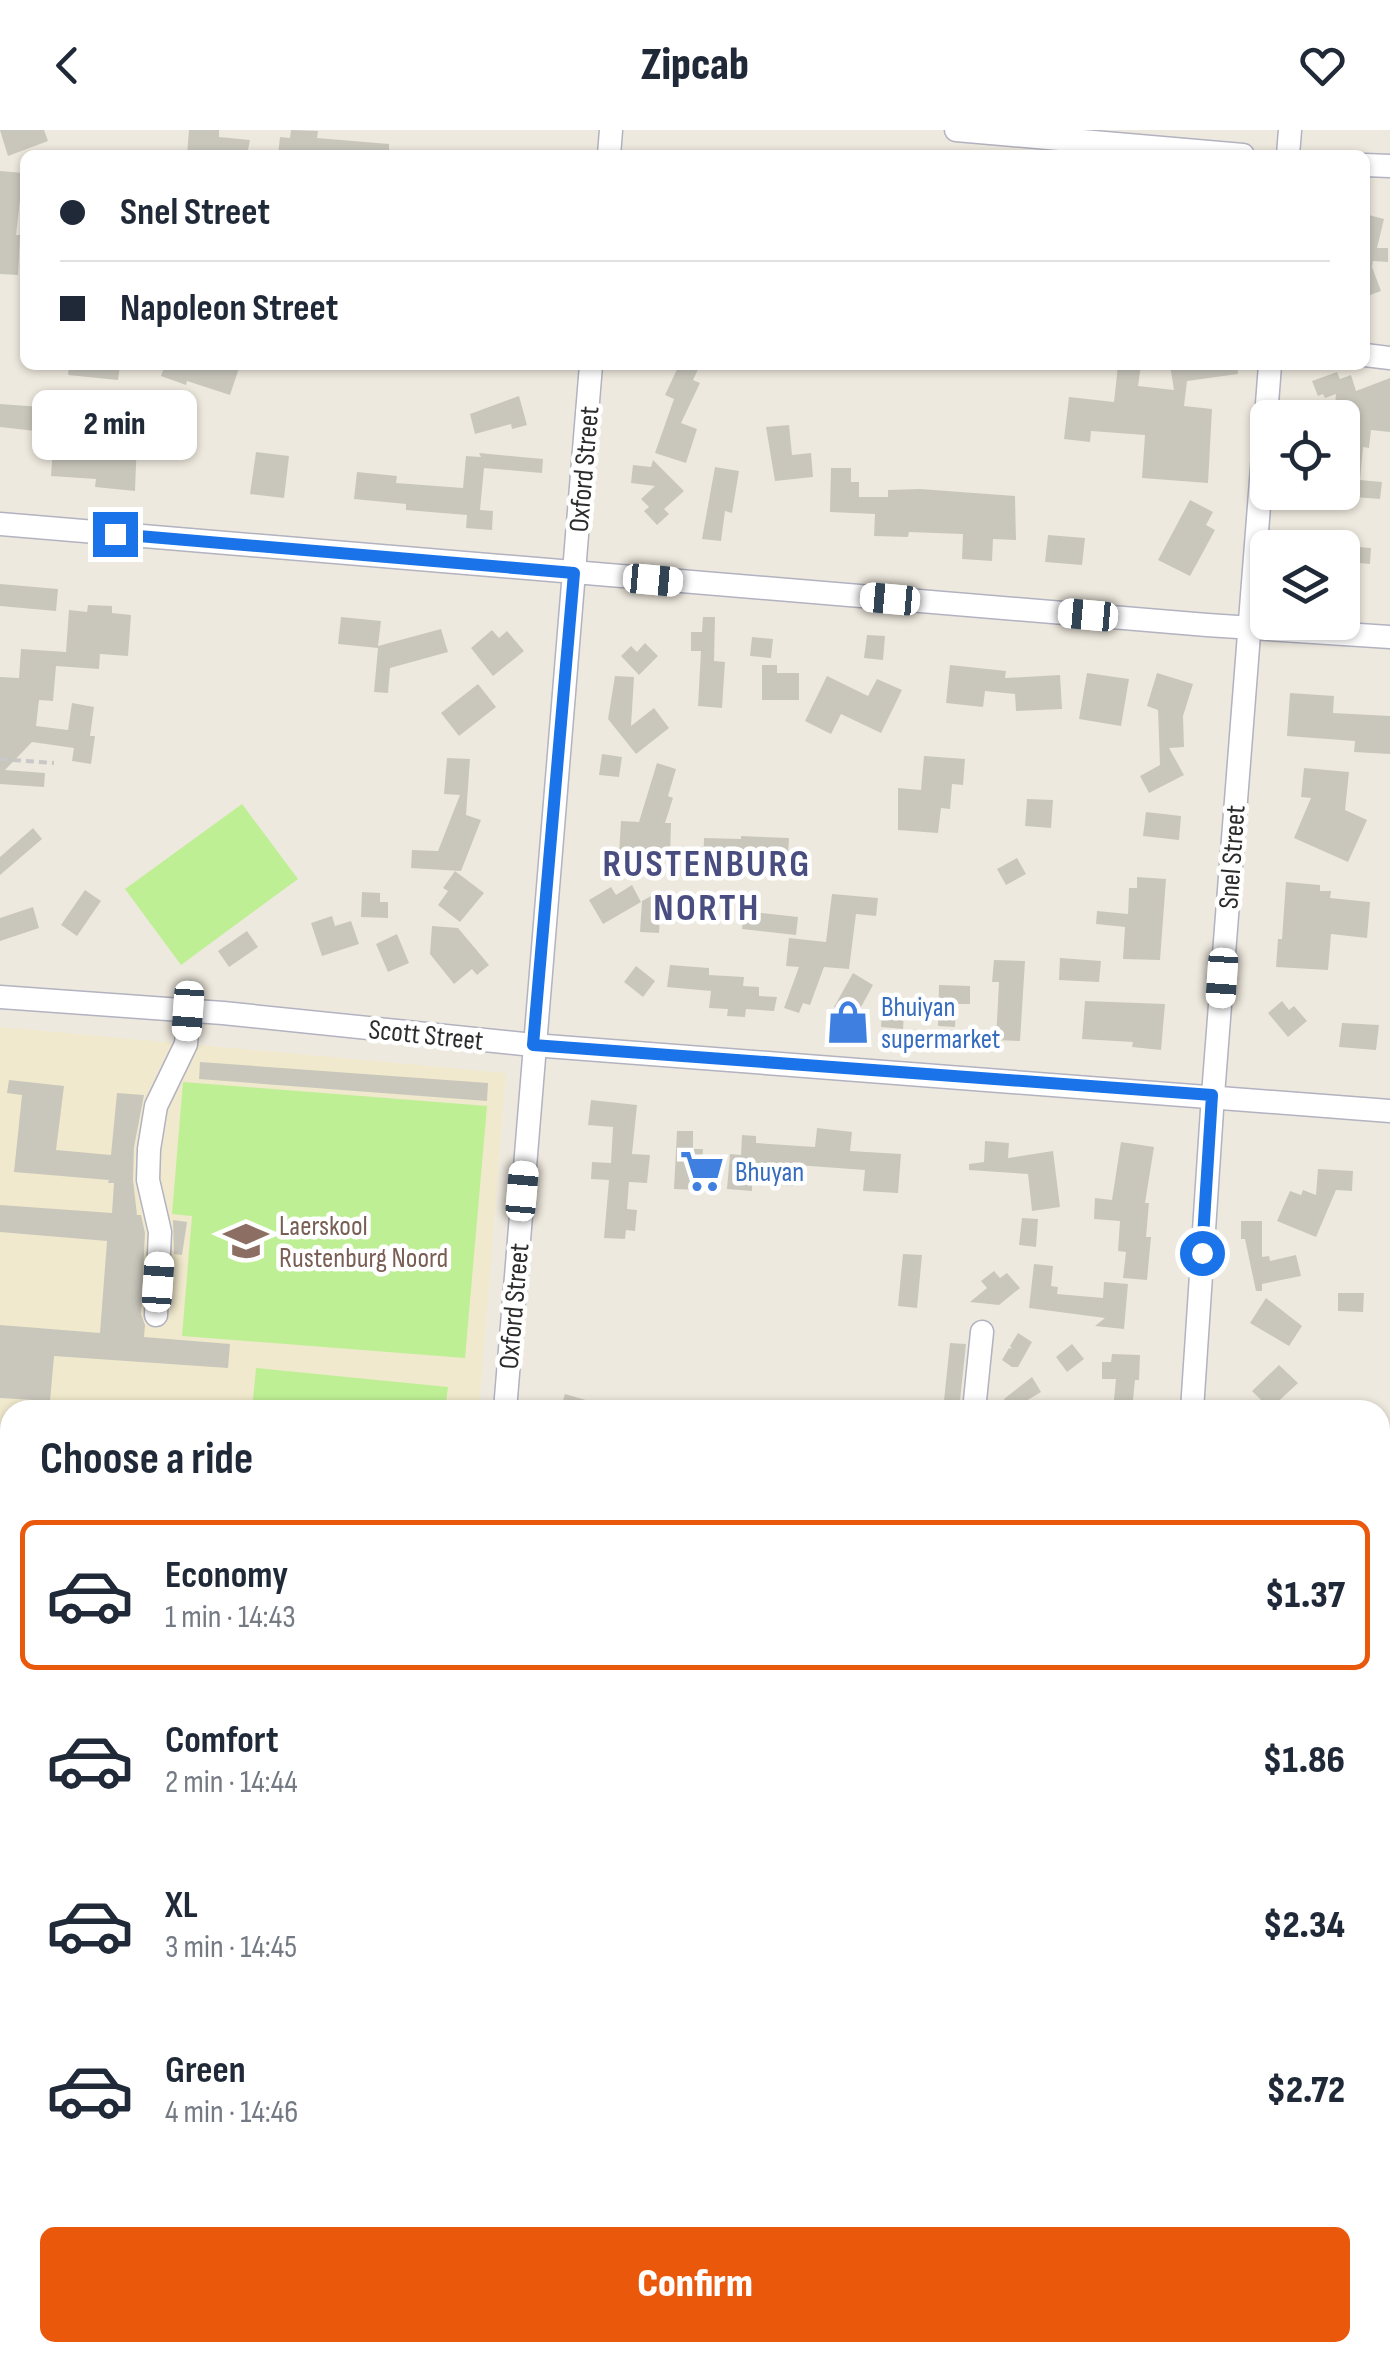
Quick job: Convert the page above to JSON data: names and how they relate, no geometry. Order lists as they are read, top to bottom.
{
  "streets": {
    "street": ["Oxford Street", "Snel Street", "Scott Street"]
  },
  "crossings": [
    ["Oxford Street", "Scott Street"],
    ["Snel Street", "Scott Street"]
  ],
  "districts": ["RUSTENBURG NORTH"],
  "places": {
    "shop": ["Bhuiyan supermarket"],
    "supermarket": ["Bhuyan"],
    "school or university": ["Laerskool Rustenburg Noord"]
  },
  "page": {
    "header": "Zipcab",
    "banner": ["Snel Street", "Napoleon Street"],
    "bubble": "2 min",
    "heading": "Choose a ride",
    "list": [
      {
        "name": "Economy",
        "note": "1 min · 14:43",
        "value": "$1.37"
      },
      {
        "name": "Comfort",
        "note": "2 min · 14:44",
        "value": "$1.86"
      },
      {
        "name": "XL",
        "note": "3 min · 14:45",
        "value": "$2.34"
      },
      {
        "name": "Green",
        "note": "4 min · 14:46",
        "value": "$2.72"
      }
    ],
    "buttons": "Confirm"
  }
}
